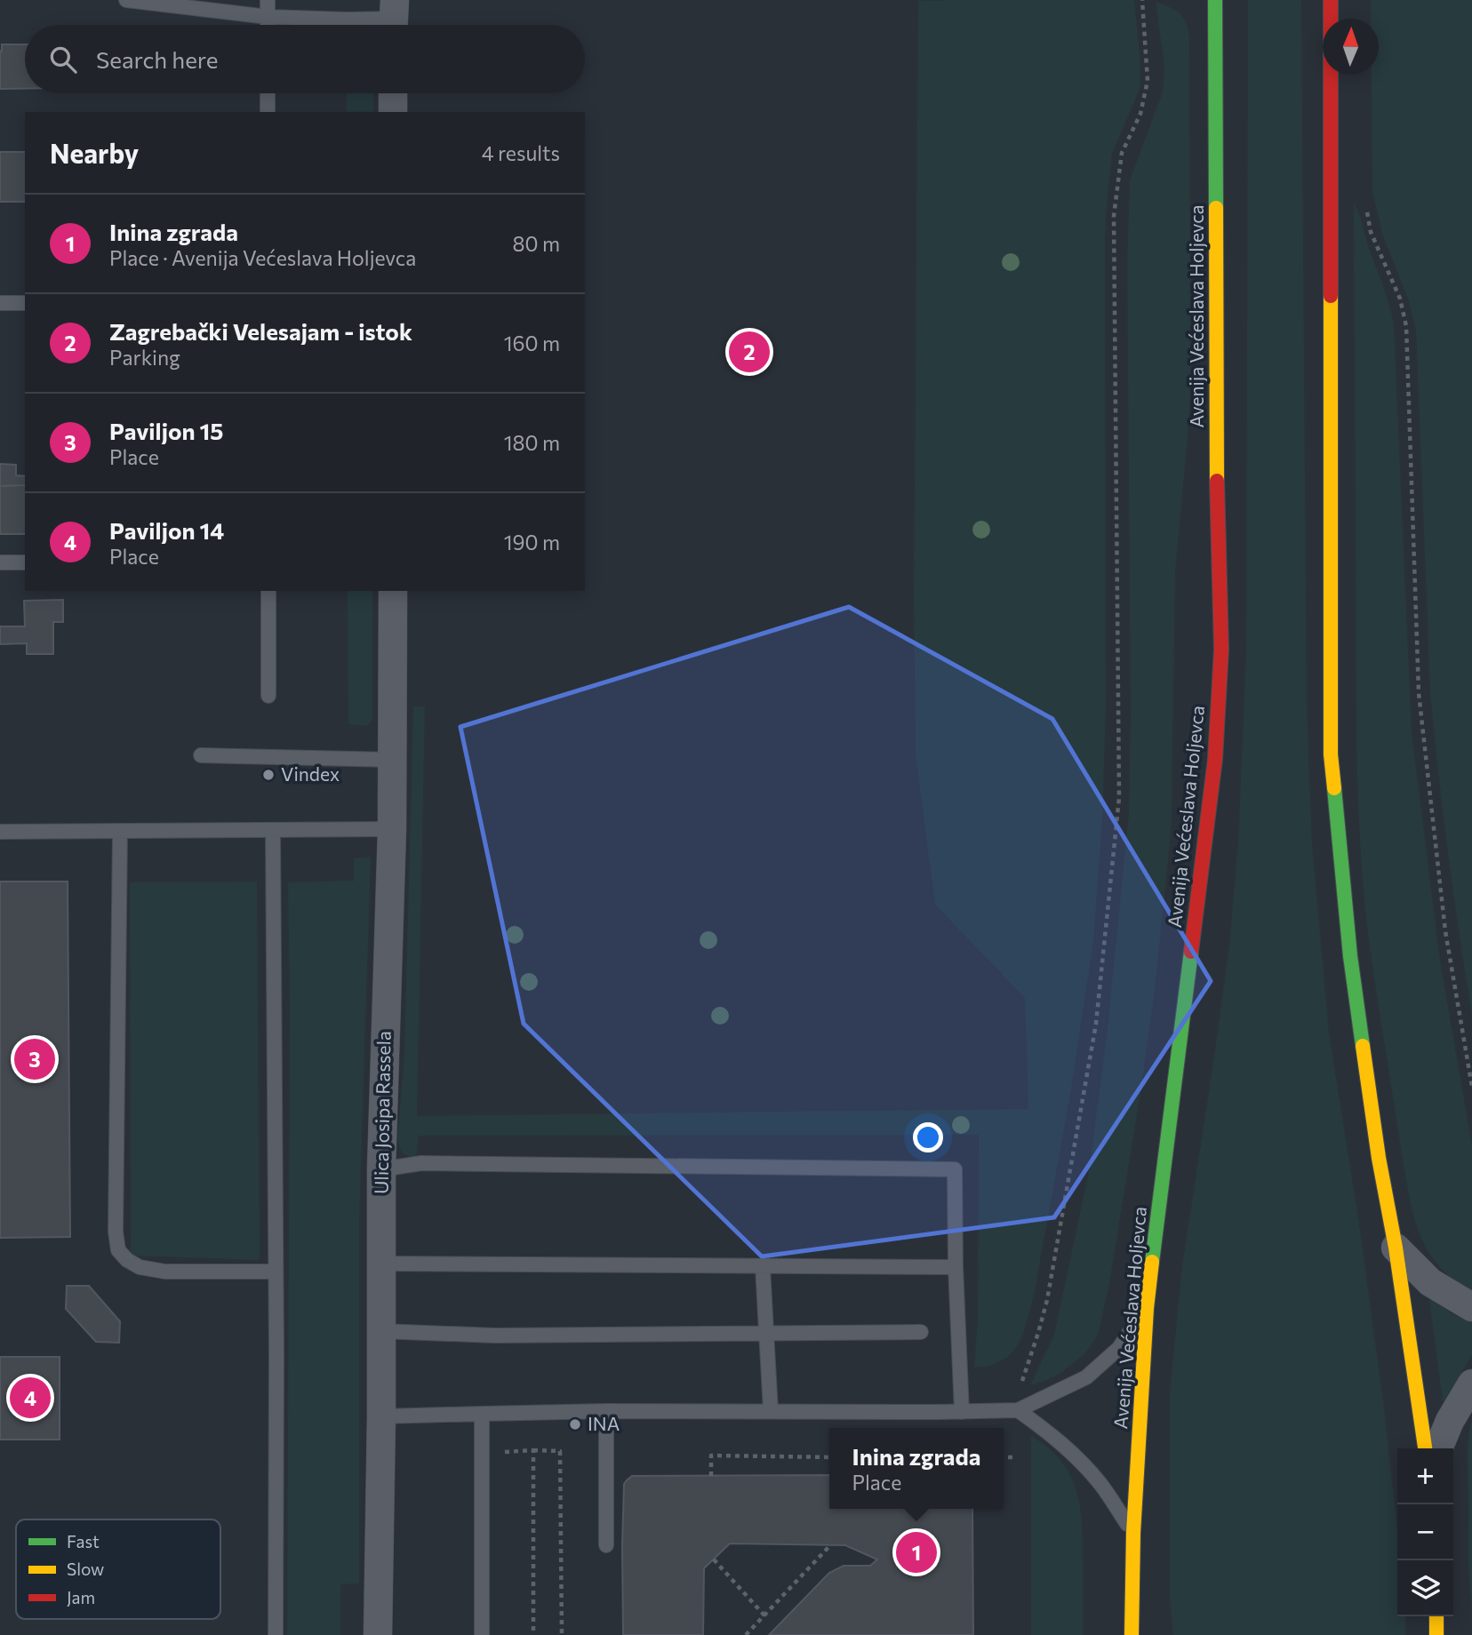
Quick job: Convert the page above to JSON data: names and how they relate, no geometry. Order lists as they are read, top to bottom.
{
  "streets": {
    "main road": ["Avenija Većeslava Holjevca"],
    "street": ["Ulica Josipa Rassela"]
  },
  "places": ["Vindex", "INA"],
  "legend": ["Fast", "Slow", "Jam"],
  "north": "top",
  "page": {
    "search": "Search here",
    "heading": ["Nearby", "4 results"],
    "list": [
      {
        "mark": "1",
        "name": "Inina zgrada",
        "note": "Place · Avenija Većeslava Holjevca",
        "value": "80 m"
      },
      {
        "mark": "2",
        "name": "Zagrebački Velesajam - istok",
        "note": "Parking",
        "value": "160 m"
      },
      {
        "mark": "3",
        "name": "Paviljon 15",
        "note": "Place",
        "value": "180 m"
      },
      {
        "mark": "4",
        "name": "Paviljon 14",
        "note": "Place",
        "value": "190 m"
      }
    ],
    "pins": [
      "2",
      "3",
      "4",
      "1"
    ],
    "popup": ["Inina zgrada", "Place"],
    "map_buttons": ["+", "−"]
  }
}
